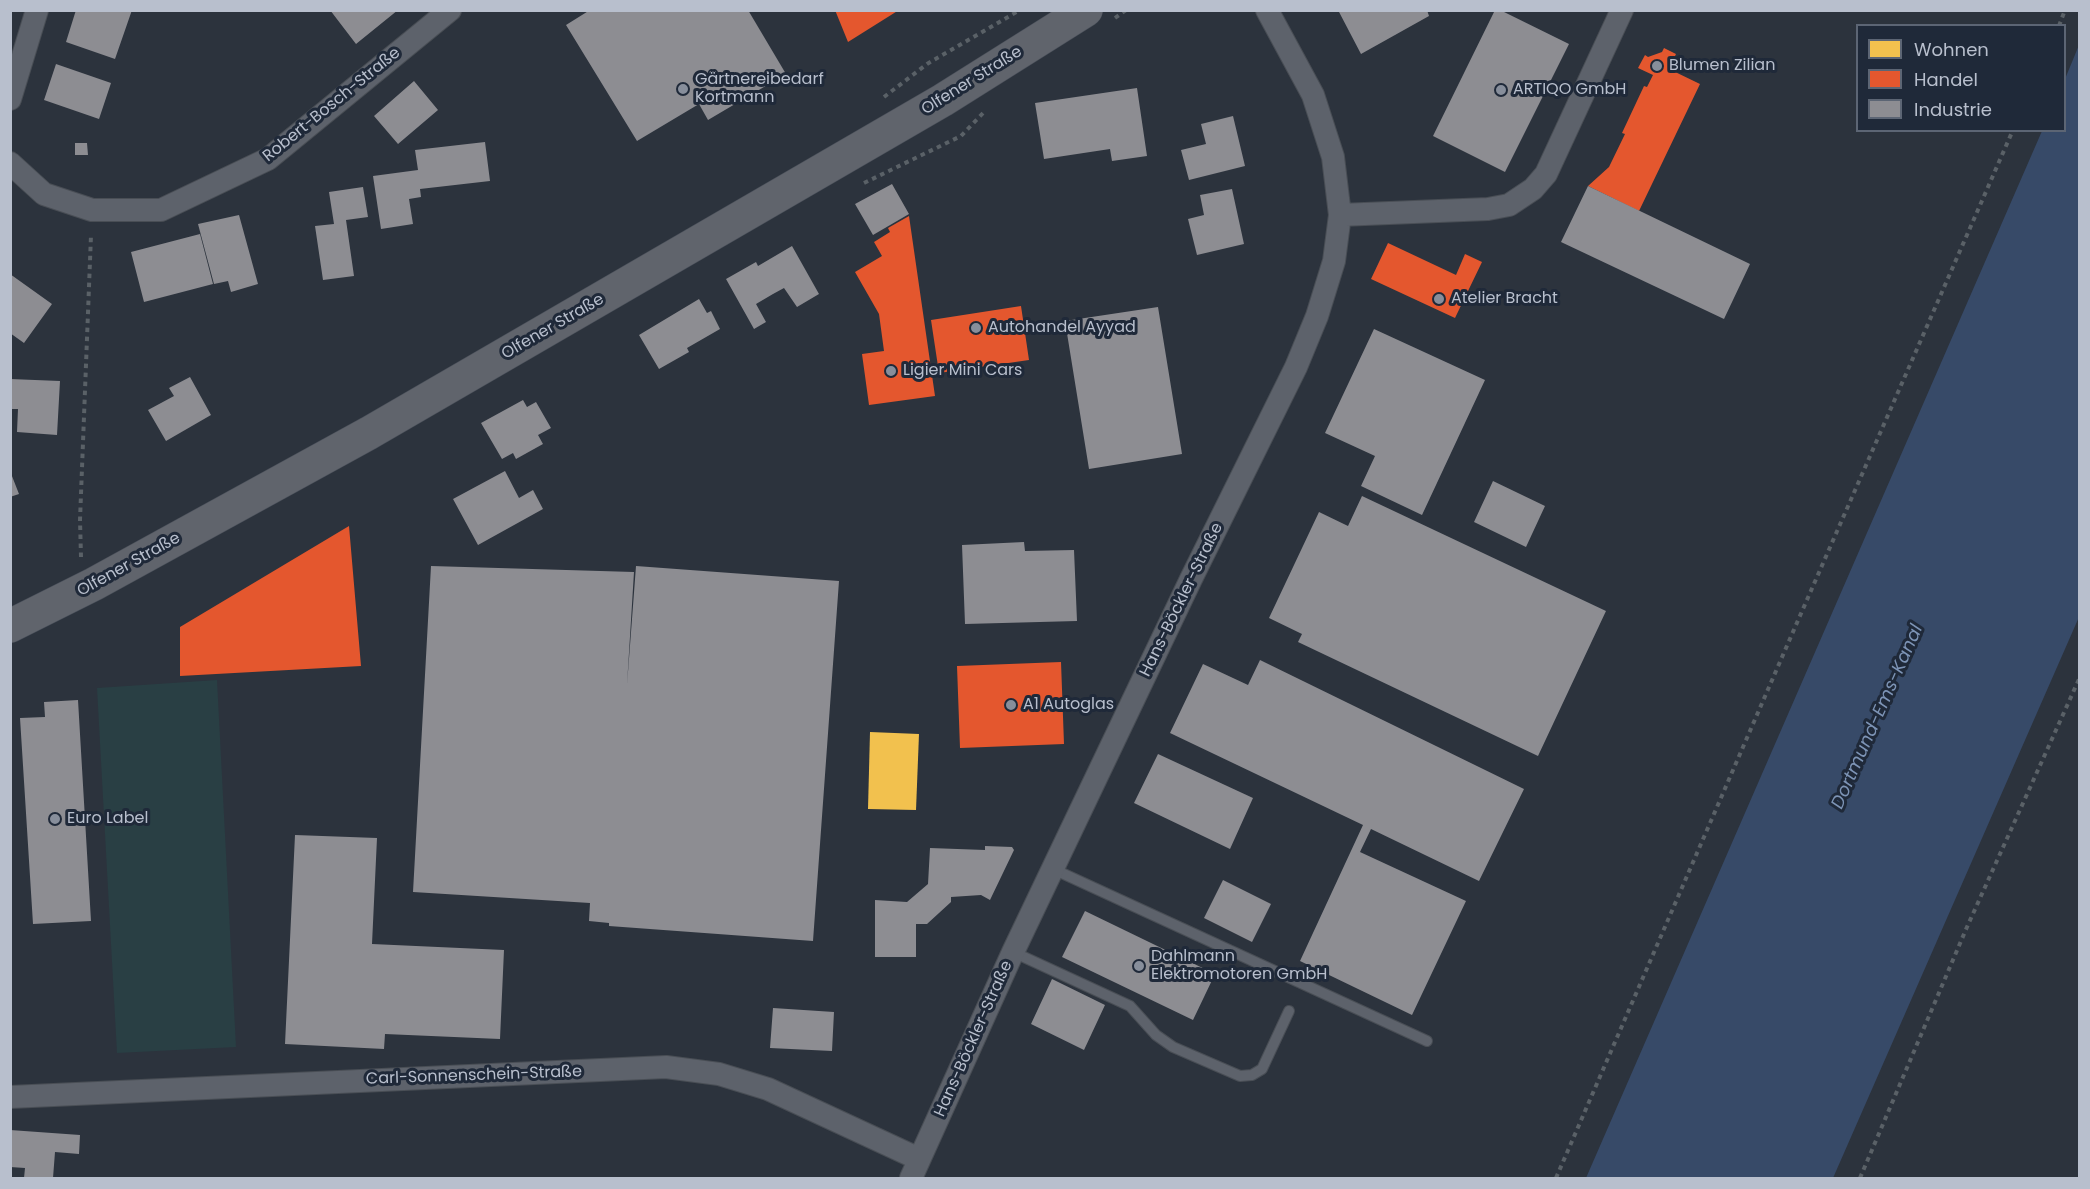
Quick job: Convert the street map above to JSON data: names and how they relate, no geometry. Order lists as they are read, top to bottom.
{
  "streets": {
    "main road": ["Olfener Straße"],
    "street": ["Robert-Bosch-Straße", "Hans-Böckler-Straße", "Carl-Sonnenschein-Straße"]
  },
  "crossings": [
    ["Hans-Böckler-Straße", "Carl-Sonnenschein-Straße"]
  ],
  "water": ["Dortmund-Ems-Kanal"],
  "places": [
    "Blumen Zilian",
    "Gärtnereibedarf Kortmann",
    "ARTIQO GmbH",
    "Atelier Bracht",
    "Autohandel Ayyad",
    "Ligier Mini Cars",
    "A1 Autoglas",
    "Euro Label",
    "Dahlmann Elektromotoren GmbH"
  ],
  "legend": ["Wohnen", "Handel", "Industrie"]
}
